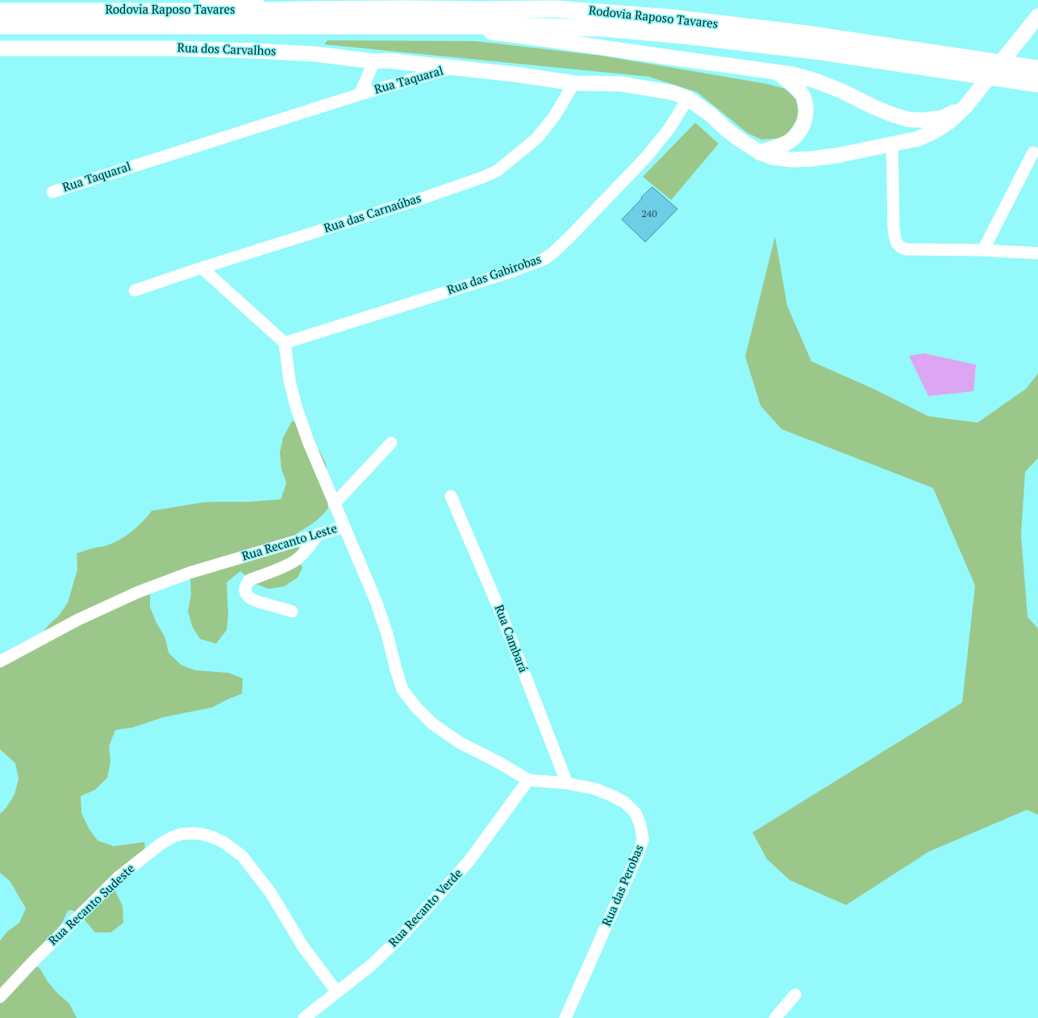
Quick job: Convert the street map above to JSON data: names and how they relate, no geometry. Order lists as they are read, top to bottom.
{
  "streets": {
    "highway": ["Rodovia Raposo Tavares"],
    "main road": ["Rua dos Carvalhos", "Rua Taquaral"],
    "street": [
      "Rua das Carnaúbas",
      "Rua das Gabirobas",
      "Rua Recanto Leste",
      "Rua Cambará",
      "Rua das Perobas",
      "Rua Recanto Sudeste",
      "Rua Recanto Verde"
    ]
  },
  "crossings": [
    ["Rua dos Carvalhos", "Rua Taquaral"],
    ["Rua Taquaral", "Rua das Carnaúbas"],
    ["Rua Taquaral", "Rua das Gabirobas"],
    ["Rua Recanto Leste", "Rua das Perobas"],
    ["Rua Recanto Leste", "Rua Recanto Verde"],
    ["Rua Cambará", "Rua das Perobas"],
    ["Rua das Perobas", "Rua Recanto Verde"],
    ["Rua Recanto Sudeste", "Rua Recanto Verde"]
  ],
  "house_numbers": ["240"]
}
